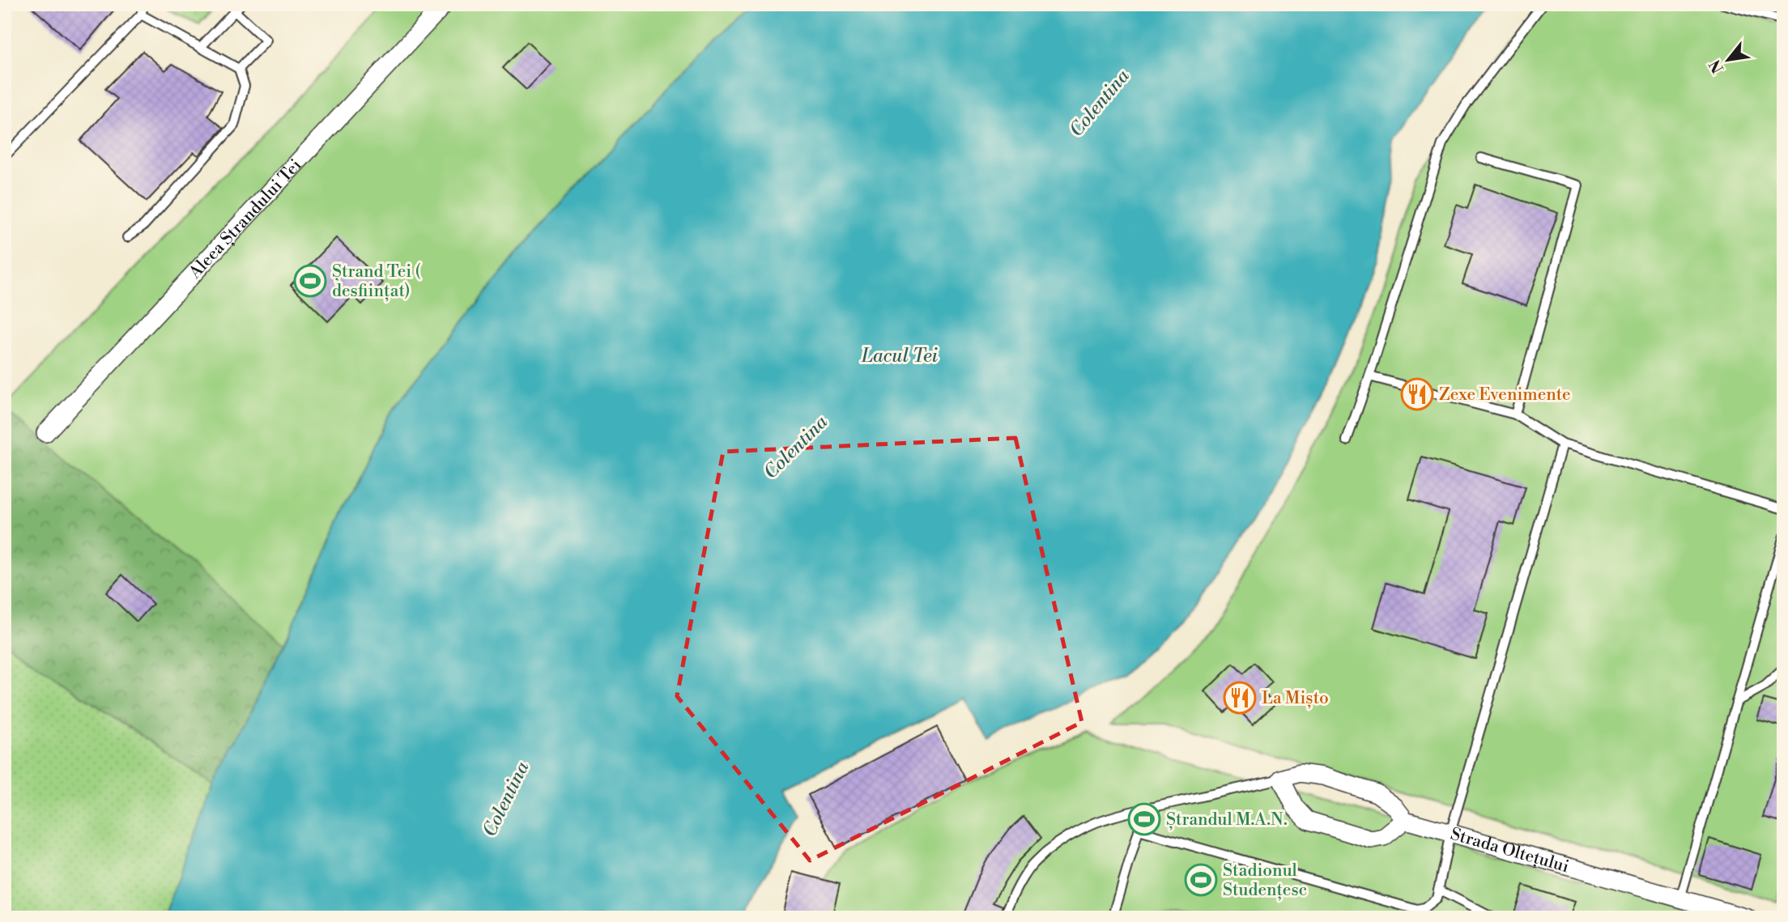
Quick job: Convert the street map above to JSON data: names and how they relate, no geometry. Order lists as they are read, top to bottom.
{
  "streets": {
    "street": ["Aleea Ștrandului Tei", "Strada Oltețului"]
  },
  "water": ["Colentina", "Lacul Tei"],
  "places": {
    "sports": ["Ștrand Tei ( desființat)", "Ștrandul M.A.N.", "Stadionul Studențesc"],
    "restaurant": ["Zexe Evenimente", "La Mișto"]
  },
  "north": "bottom left"
}
